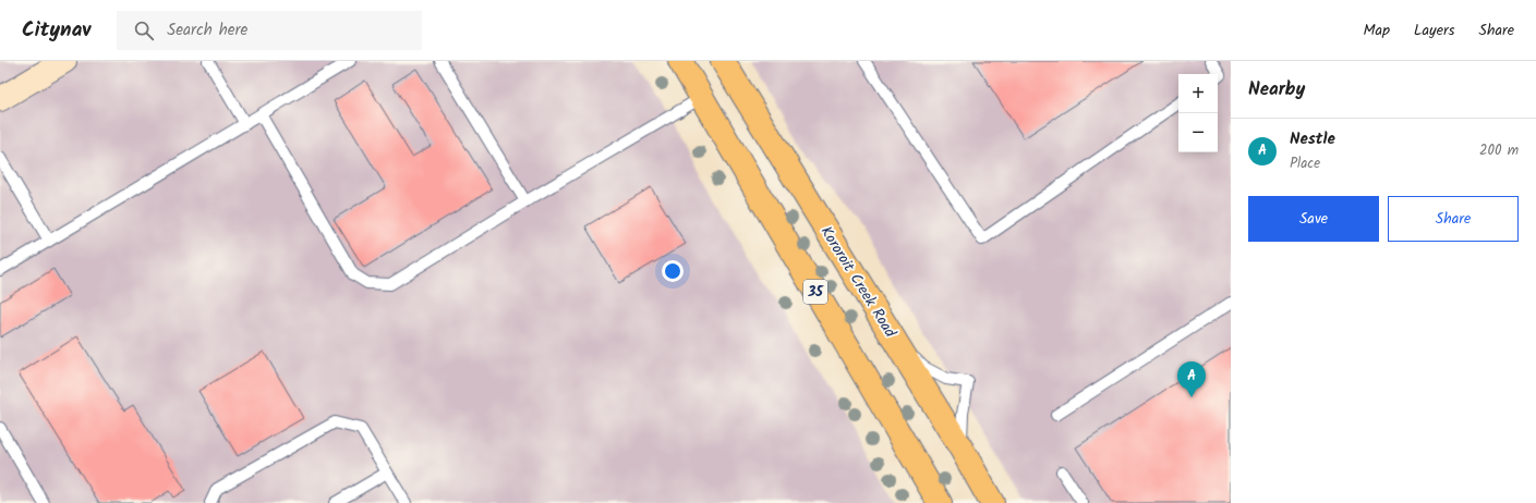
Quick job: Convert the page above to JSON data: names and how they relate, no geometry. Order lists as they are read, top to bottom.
{
  "streets": {
    "main road": ["Kororoit Creek Road", "35"]
  },
  "page": {
    "header": "Citynav",
    "search": "Search here",
    "nav": ["Map", "Layers", "Share"],
    "heading": "Nearby",
    "map_buttons": ["+", "−"],
    "list": [
      {
        "mark": "A",
        "name": "Nestle",
        "note": "Place",
        "value": "200 m"
      }
    ],
    "buttons": ["Save", "Share"],
    "pins": "A"
  }
}
